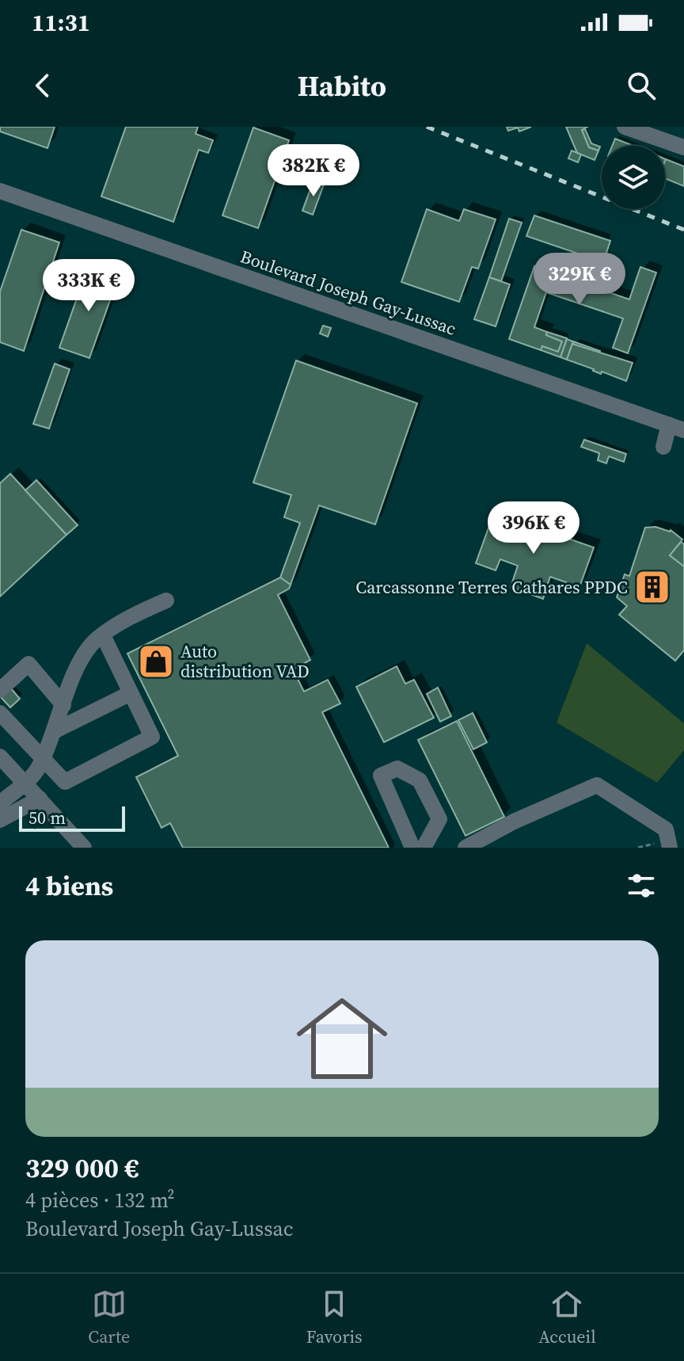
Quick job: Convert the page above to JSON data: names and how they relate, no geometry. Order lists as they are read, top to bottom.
{
  "streets": {
    "street": ["Boulevard Joseph Gay-Lussac"]
  },
  "places": {
    "building": ["Carcassonne Terres Cathares PPDC"],
    "shop": ["Auto distribution VAD"]
  },
  "scale_bar": "50 m",
  "page": {
    "status": "11:31",
    "header": "Habito",
    "price": [
      "382K €",
      "329K €",
      "333K €",
      "396K €"
    ],
    "scale": "50 m",
    "heading": "4 biens",
    "list": [
      {
        "name": "329 000 €",
        "note": "4 pièces · 132 m² · Boulevard Joseph Gay-Lussac"
      }
    ],
    "tabs": ["Carte", "Favoris", "Accueil"]
  }
}
